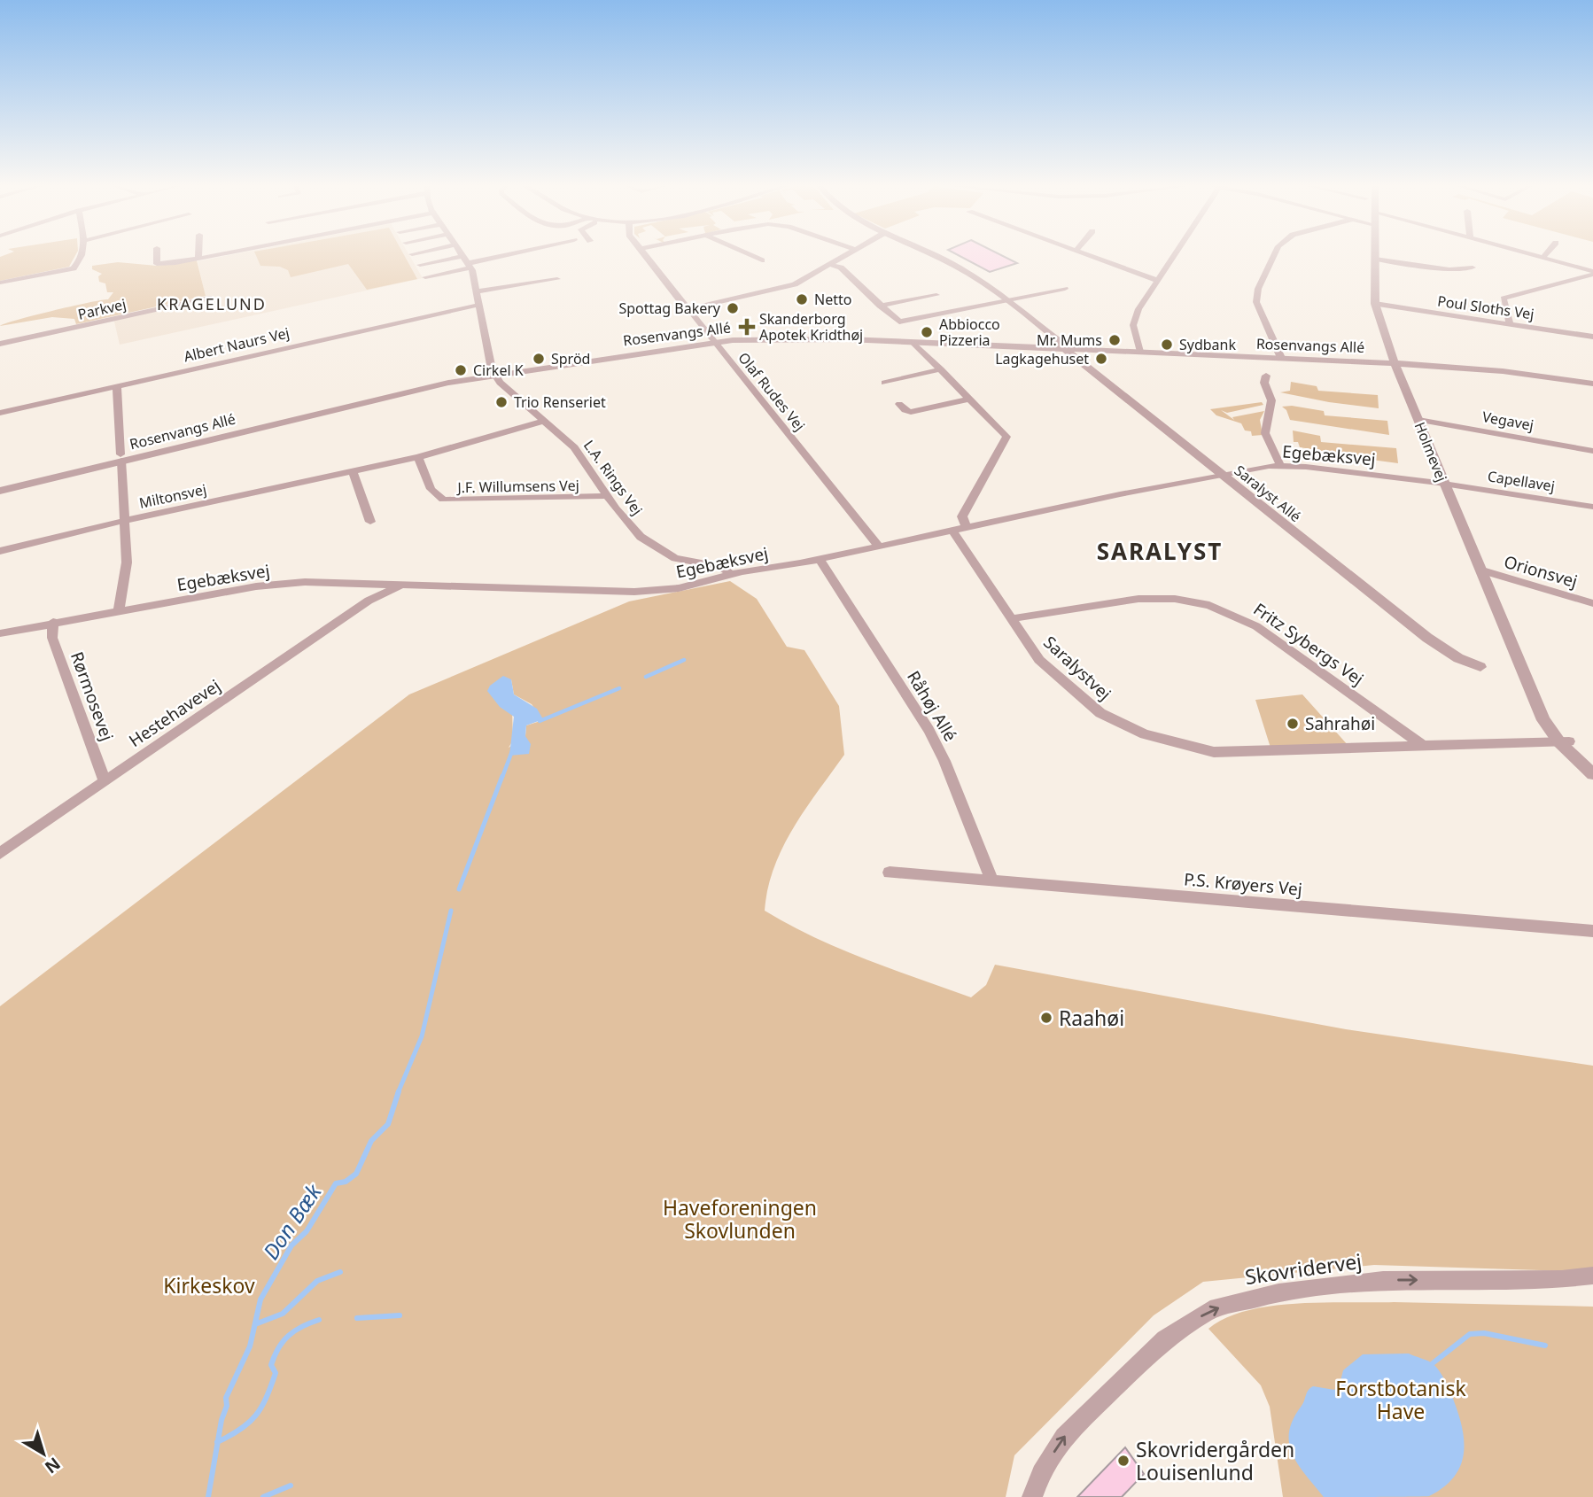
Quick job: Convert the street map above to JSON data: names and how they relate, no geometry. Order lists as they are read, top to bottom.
{
  "streets": {
    "street": [
      "Poul Sloths Vej",
      "Parkvej",
      "Rosenvangs Allé",
      "Albert Naurs Vej",
      "Olaf Rudes Vej",
      "Vegavej",
      "Holmevej",
      "Egebæksvej",
      "L.A. Rings Vej",
      "Capellavej",
      "J.F. Willumsens Vej",
      "Saralyst Allé",
      "Miltonsvej",
      "Orionsvej",
      "Fritz Sybergs Vej",
      "Saralystvej",
      "Rørmosevej",
      "Råhøj Allé",
      "Hestehavevej",
      "P.S. Krøyers Vej",
      "Skovridervej"
    ]
  },
  "crossings": [
    ["Poul Sloths Vej", "Holmevej"],
    ["Rosenvangs Allé", "Olaf Rudes Vej"],
    ["Rosenvangs Allé", "Holmevej"],
    ["Rosenvangs Allé", "L.A. Rings Vej"],
    ["Rosenvangs Allé", "Saralyst Allé"],
    ["Olaf Rudes Vej", "Egebæksvej"],
    ["Vegavej", "Holmevej"],
    ["Holmevej", "Egebæksvej"],
    ["Holmevej", "Capellavej"],
    ["Holmevej", "Orionsvej"],
    ["Holmevej", "Saralystvej"],
    ["Egebæksvej", "L.A. Rings Vej"],
    ["Egebæksvej", "Capellavej"],
    ["Egebæksvej", "Saralyst Allé"],
    ["Egebæksvej", "Saralystvej"],
    ["Egebæksvej", "Rørmosevej"],
    ["Egebæksvej", "Råhøj Allé"],
    ["Egebæksvej", "Hestehavevej"],
    ["L.A. Rings Vej", "J.F. Willumsens Vej"],
    ["L.A. Rings Vej", "Miltonsvej"],
    ["J.F. Willumsens Vej", "Miltonsvej"],
    ["Fritz Sybergs Vej", "Saralystvej"],
    ["Rørmosevej", "Hestehavevej"],
    ["Råhøj Allé", "P.S. Krøyers Vej"]
  ],
  "one_way": ["Skovridervej"],
  "districts": ["KRAGELUND", "SARALYST"],
  "water": ["Don Bæk"],
  "parks": ["Haveforeningen Skovlunden", "Kirkeskov", "Forstbotanisk Have"],
  "places": {
    "other": [
      "Netto",
      "Spottag Bakery",
      "Abbiocco Pizzeria",
      "Mr. Mums",
      "Sydbank",
      "Spröd",
      "Lagkagehuset",
      "Cirkel K",
      "Trio Renseriet",
      "Sahrahøi",
      "Raahøi",
      "Skovridergården Louisenlund"
    ],
    "health": ["Skanderborg Apotek Kridthøj"]
  },
  "north": "bottom right"
}
